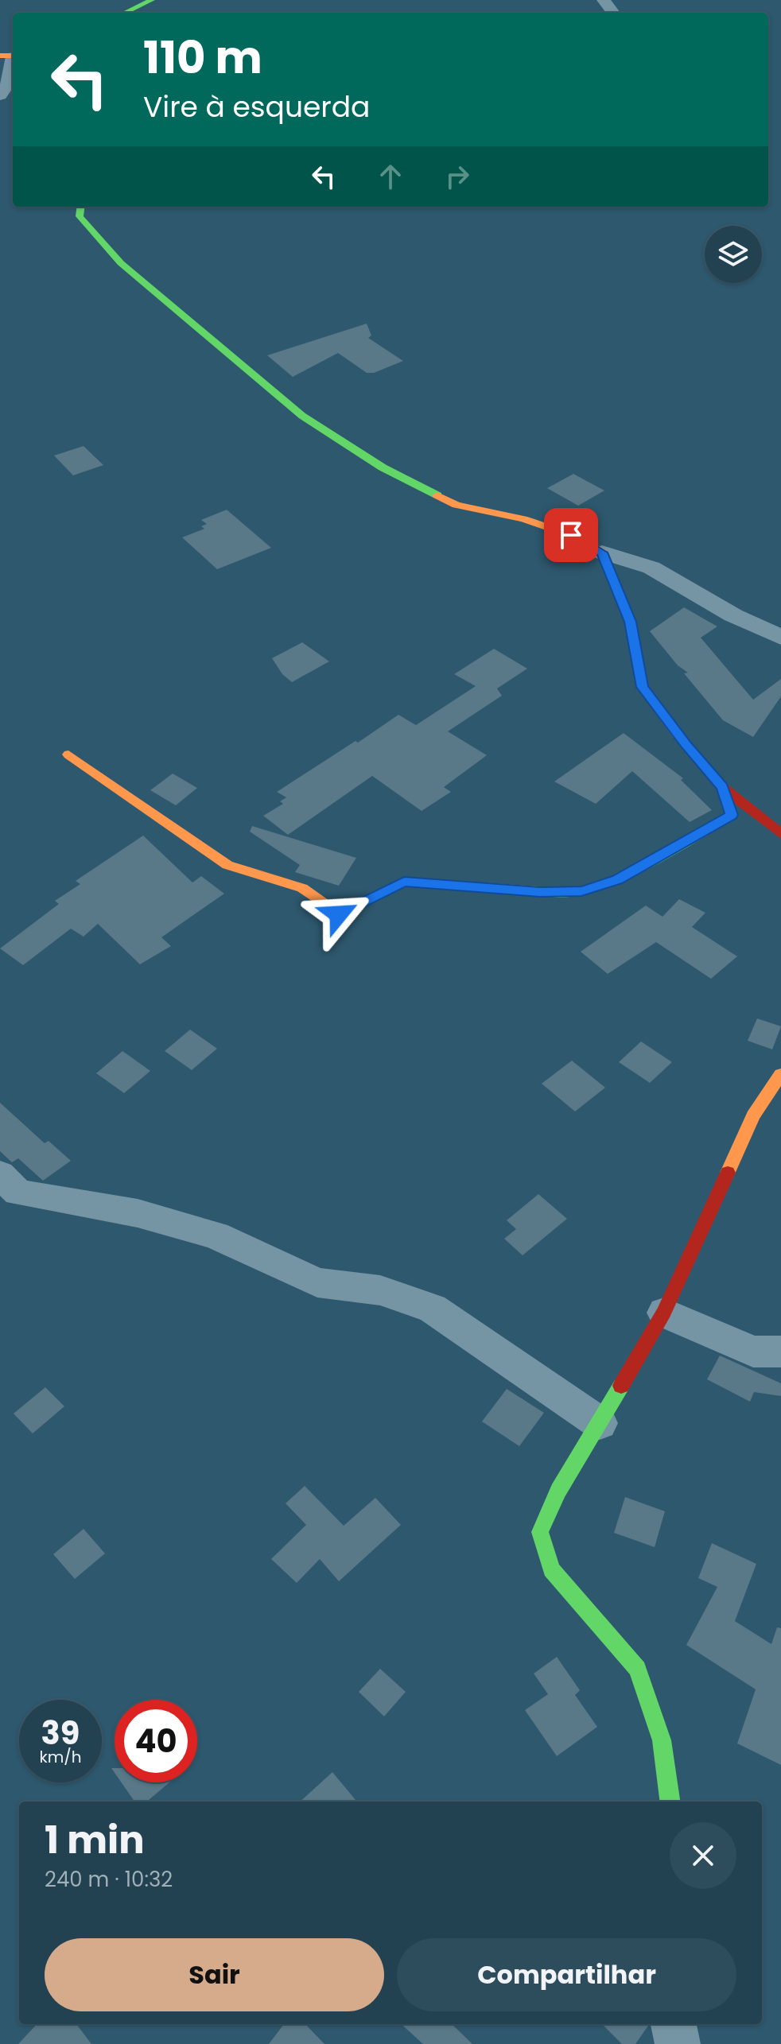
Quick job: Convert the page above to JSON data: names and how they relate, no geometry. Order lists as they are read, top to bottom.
{
  "page": {
    "turn": ["110 m", "Vire à esquerda"],
    "speed": "39 km/h",
    "limit": "40",
    "heading": ["1 min", "240 m · 10:32"],
    "buttons": ["Sair", "Compartilhar"]
  }
}
